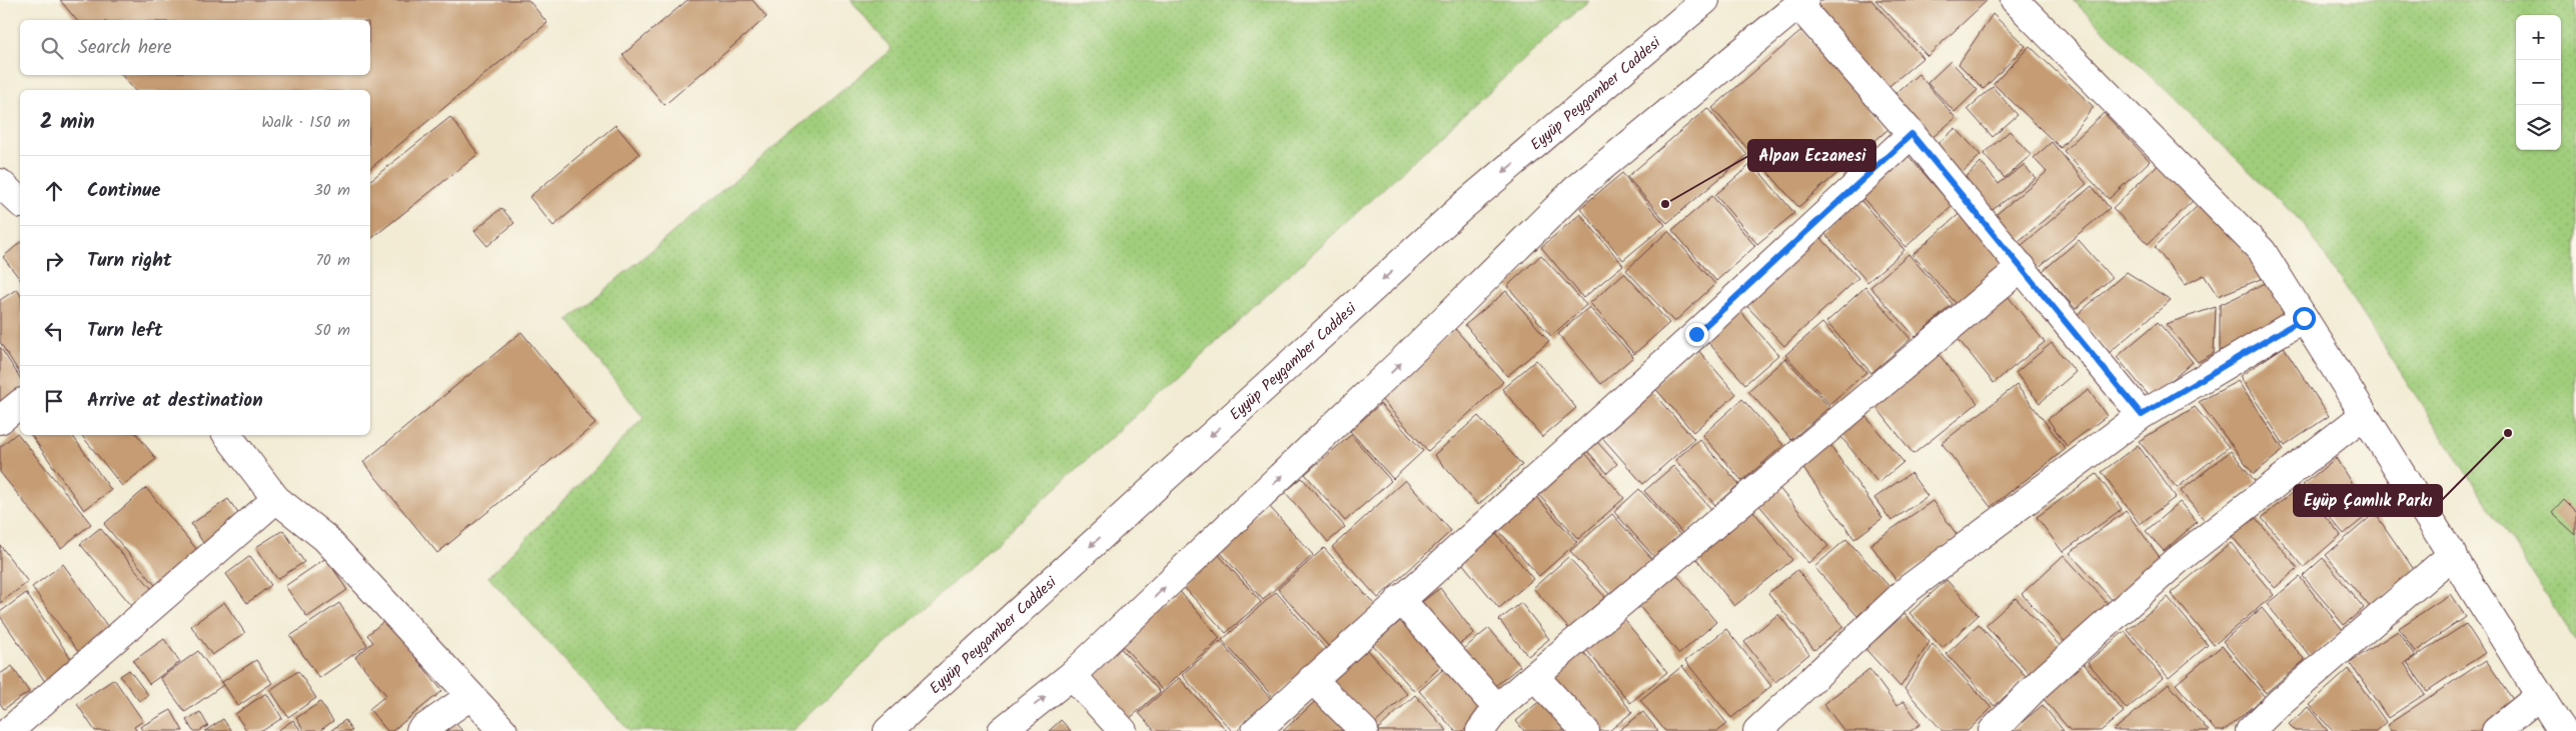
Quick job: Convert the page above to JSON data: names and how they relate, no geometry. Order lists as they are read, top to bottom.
{
  "streets": {
    "street": ["Eyyüp Peygamber Caddesi"]
  },
  "places": ["Alpan Eczanesi", "Eyüp Çamlık Parkı"],
  "page": {
    "map_buttons": ["+", "−"],
    "search": "Search here",
    "heading": ["2 min", "Walk · 150 m"],
    "list": [
      ["Continue", "30 m"],
      ["Turn right", "70 m"],
      ["Turn left", "50 m"],
      "Arrive at destination"
    ]
  }
}
